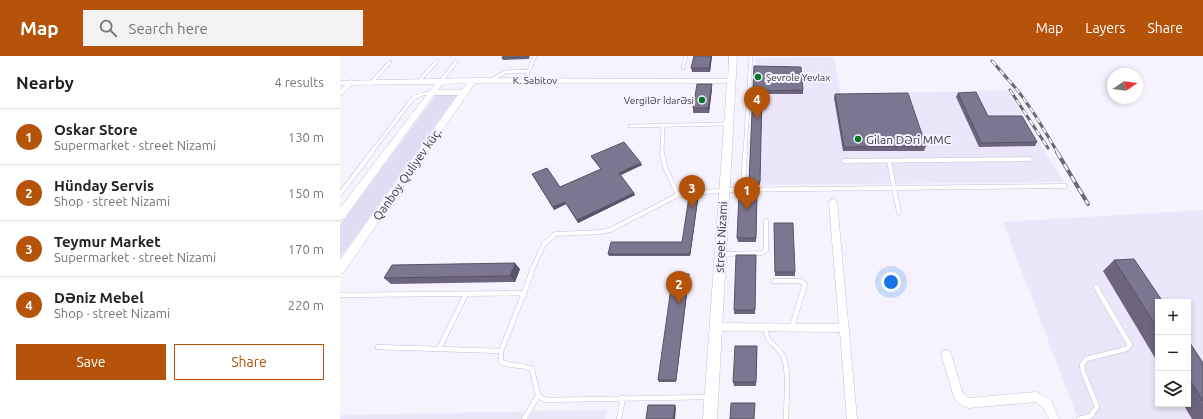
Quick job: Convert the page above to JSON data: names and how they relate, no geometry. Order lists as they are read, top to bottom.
{
  "streets": {
    "street": ["K. Sabitov", "Qanboy Quliyev küç.", "street Nizami"]
  },
  "crossings": [
    ["K. Sabitov", "Qanboy Quliyev küç."],
    ["K. Sabitov", "street Nizami"]
  ],
  "places": ["Şevrole Yevlax", "Vergilər İdarəsi", "Gilan Dəri MMC"],
  "north": "right",
  "page": {
    "header": "Map",
    "search": "Search here",
    "nav": ["Map", "Layers", "Share"],
    "heading": ["Nearby", "4 results"],
    "pins": [
      "4",
      "3",
      "1",
      "2"
    ],
    "list": [
      {
        "mark": "1",
        "name": "Oskar Store",
        "note": "Supermarket · street Nizami",
        "value": "130 m"
      },
      {
        "mark": "2",
        "name": "Hünday Servis",
        "note": "Shop · street Nizami",
        "value": "150 m"
      },
      {
        "mark": "3",
        "name": "Teymur Market",
        "note": "Supermarket · street Nizami",
        "value": "170 m"
      },
      {
        "mark": "4",
        "name": "Dəniz Mebel",
        "note": "Shop · street Nizami",
        "value": "220 m"
      }
    ],
    "map_buttons": ["+", "−"],
    "buttons": ["Save", "Share"]
  }
}
